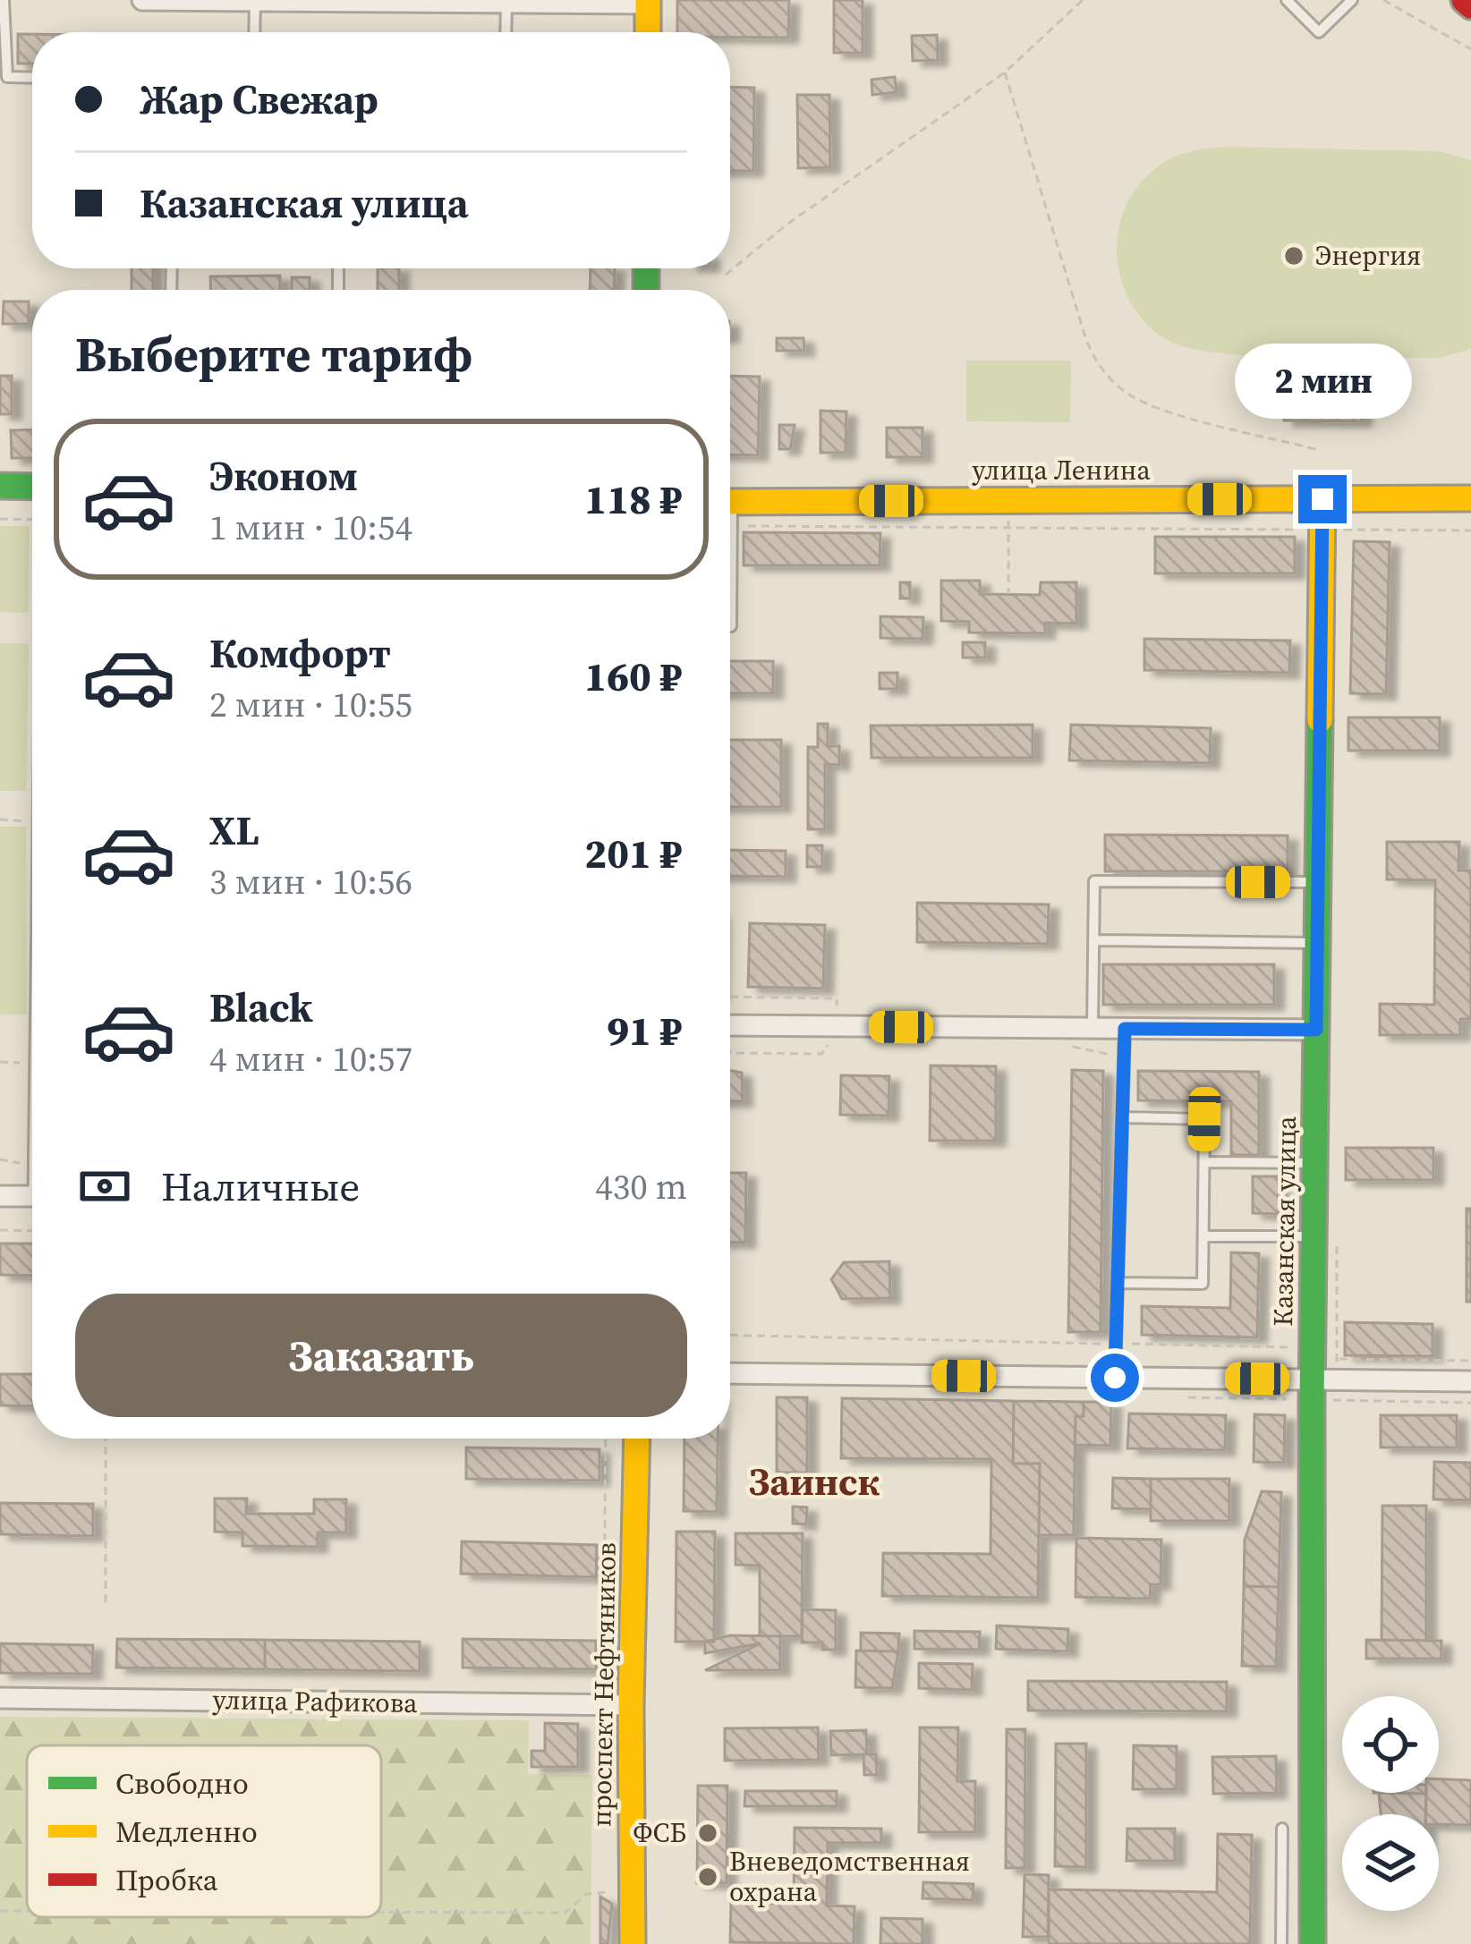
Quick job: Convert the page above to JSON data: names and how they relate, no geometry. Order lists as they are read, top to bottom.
{
  "streets": {
    "street": [
      "улица Ленина",
      "Казанская улица",
      "проспект Нефтяников",
      "улица Рафикова"
    ]
  },
  "crossings": [
    ["улица Ленина", "Казанская улица"],
    ["проспект Нефтяников", "улица Рафикова"]
  ],
  "districts": ["Заинск"],
  "places": ["Энергия", "ФСБ", "Вневедомственная охрана"],
  "legend": ["Свободно", "Медленно", "Пробка"],
  "page": {
    "banner": ["Жар Свежар", "Казанская улица"],
    "heading": "Выберите тариф",
    "bubble": "2 мин",
    "list": [
      {
        "name": "Эконом",
        "note": "1 мин · 10:54",
        "value": "118 ₽"
      },
      {
        "name": "Комфорт",
        "note": "2 мин · 10:55",
        "value": "160 ₽"
      },
      {
        "name": "XL",
        "note": "3 мин · 10:56",
        "value": "201 ₽"
      },
      {
        "name": "Black",
        "note": "4 мин · 10:57",
        "value": "91 ₽"
      }
    ],
    "pay": ["Наличные", "430 m"],
    "buttons": "Заказать"
  }
}
